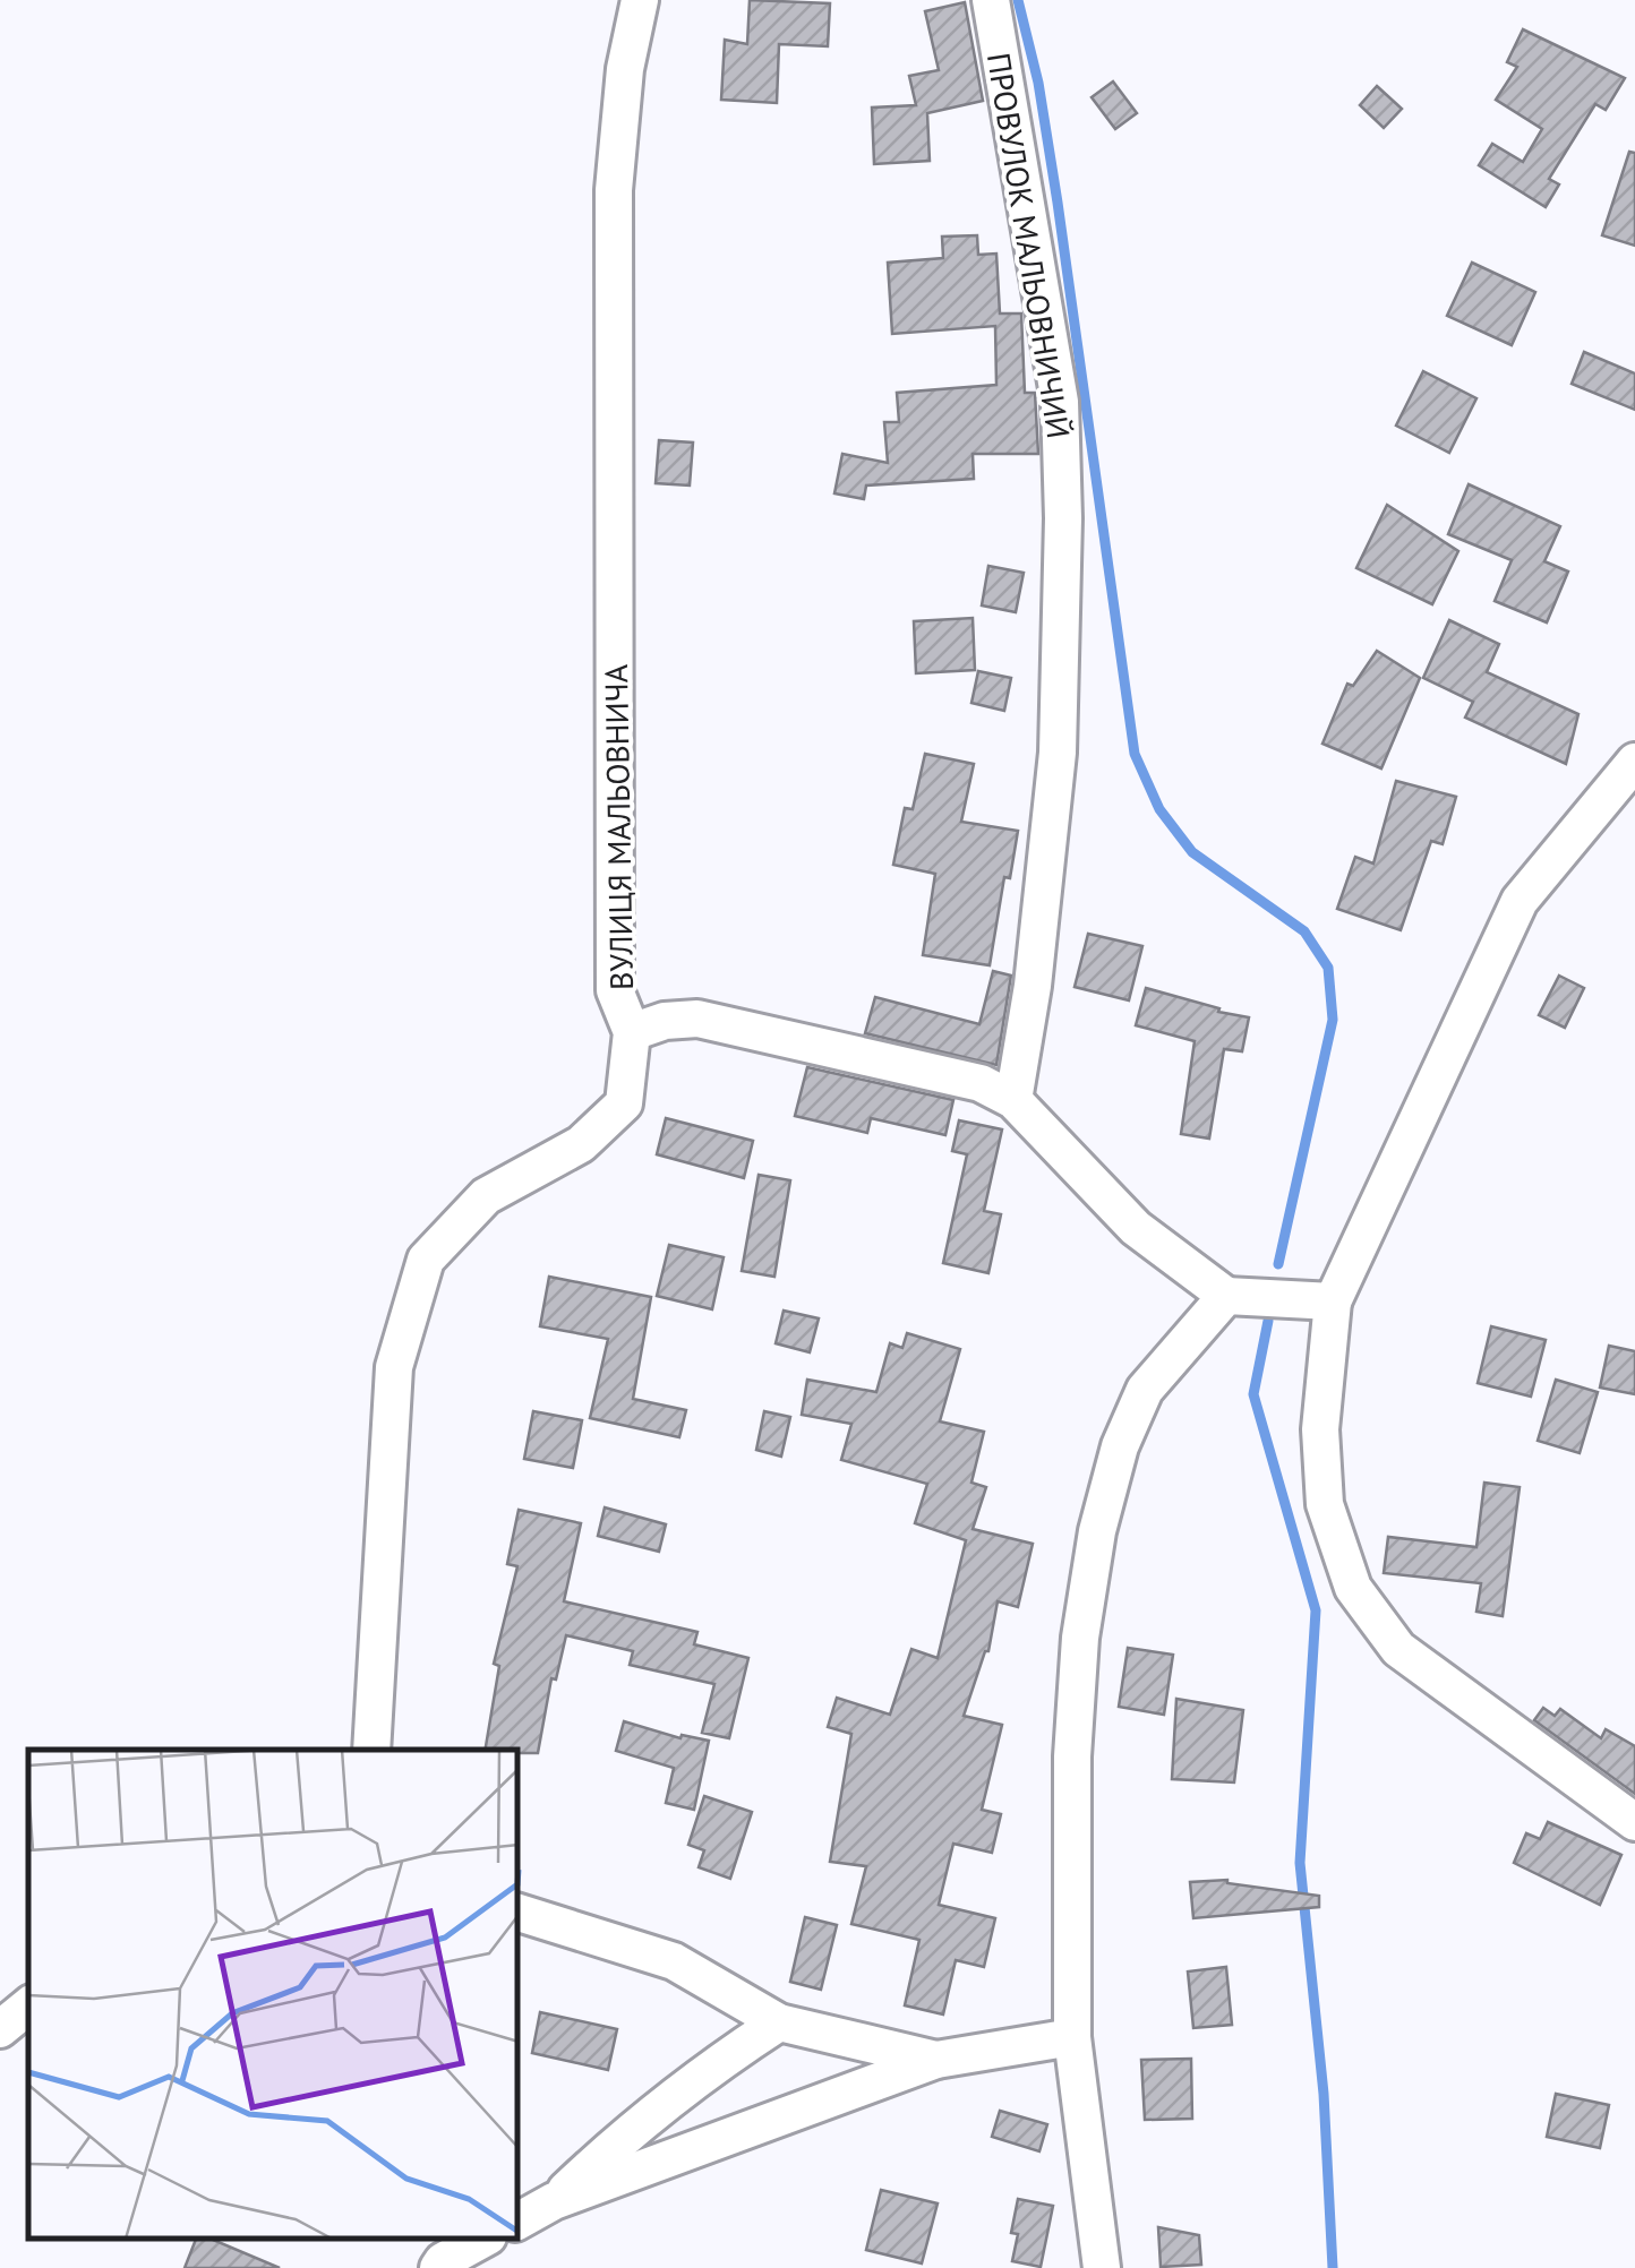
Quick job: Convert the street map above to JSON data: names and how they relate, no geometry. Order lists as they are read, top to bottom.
{
  "streets": {
    "street": ["ПРОВУЛОК МАЛЬОВНИЧИЙ", "ВУЛИЦЯ МАЛЬОВНИЧА"]
  }
}
